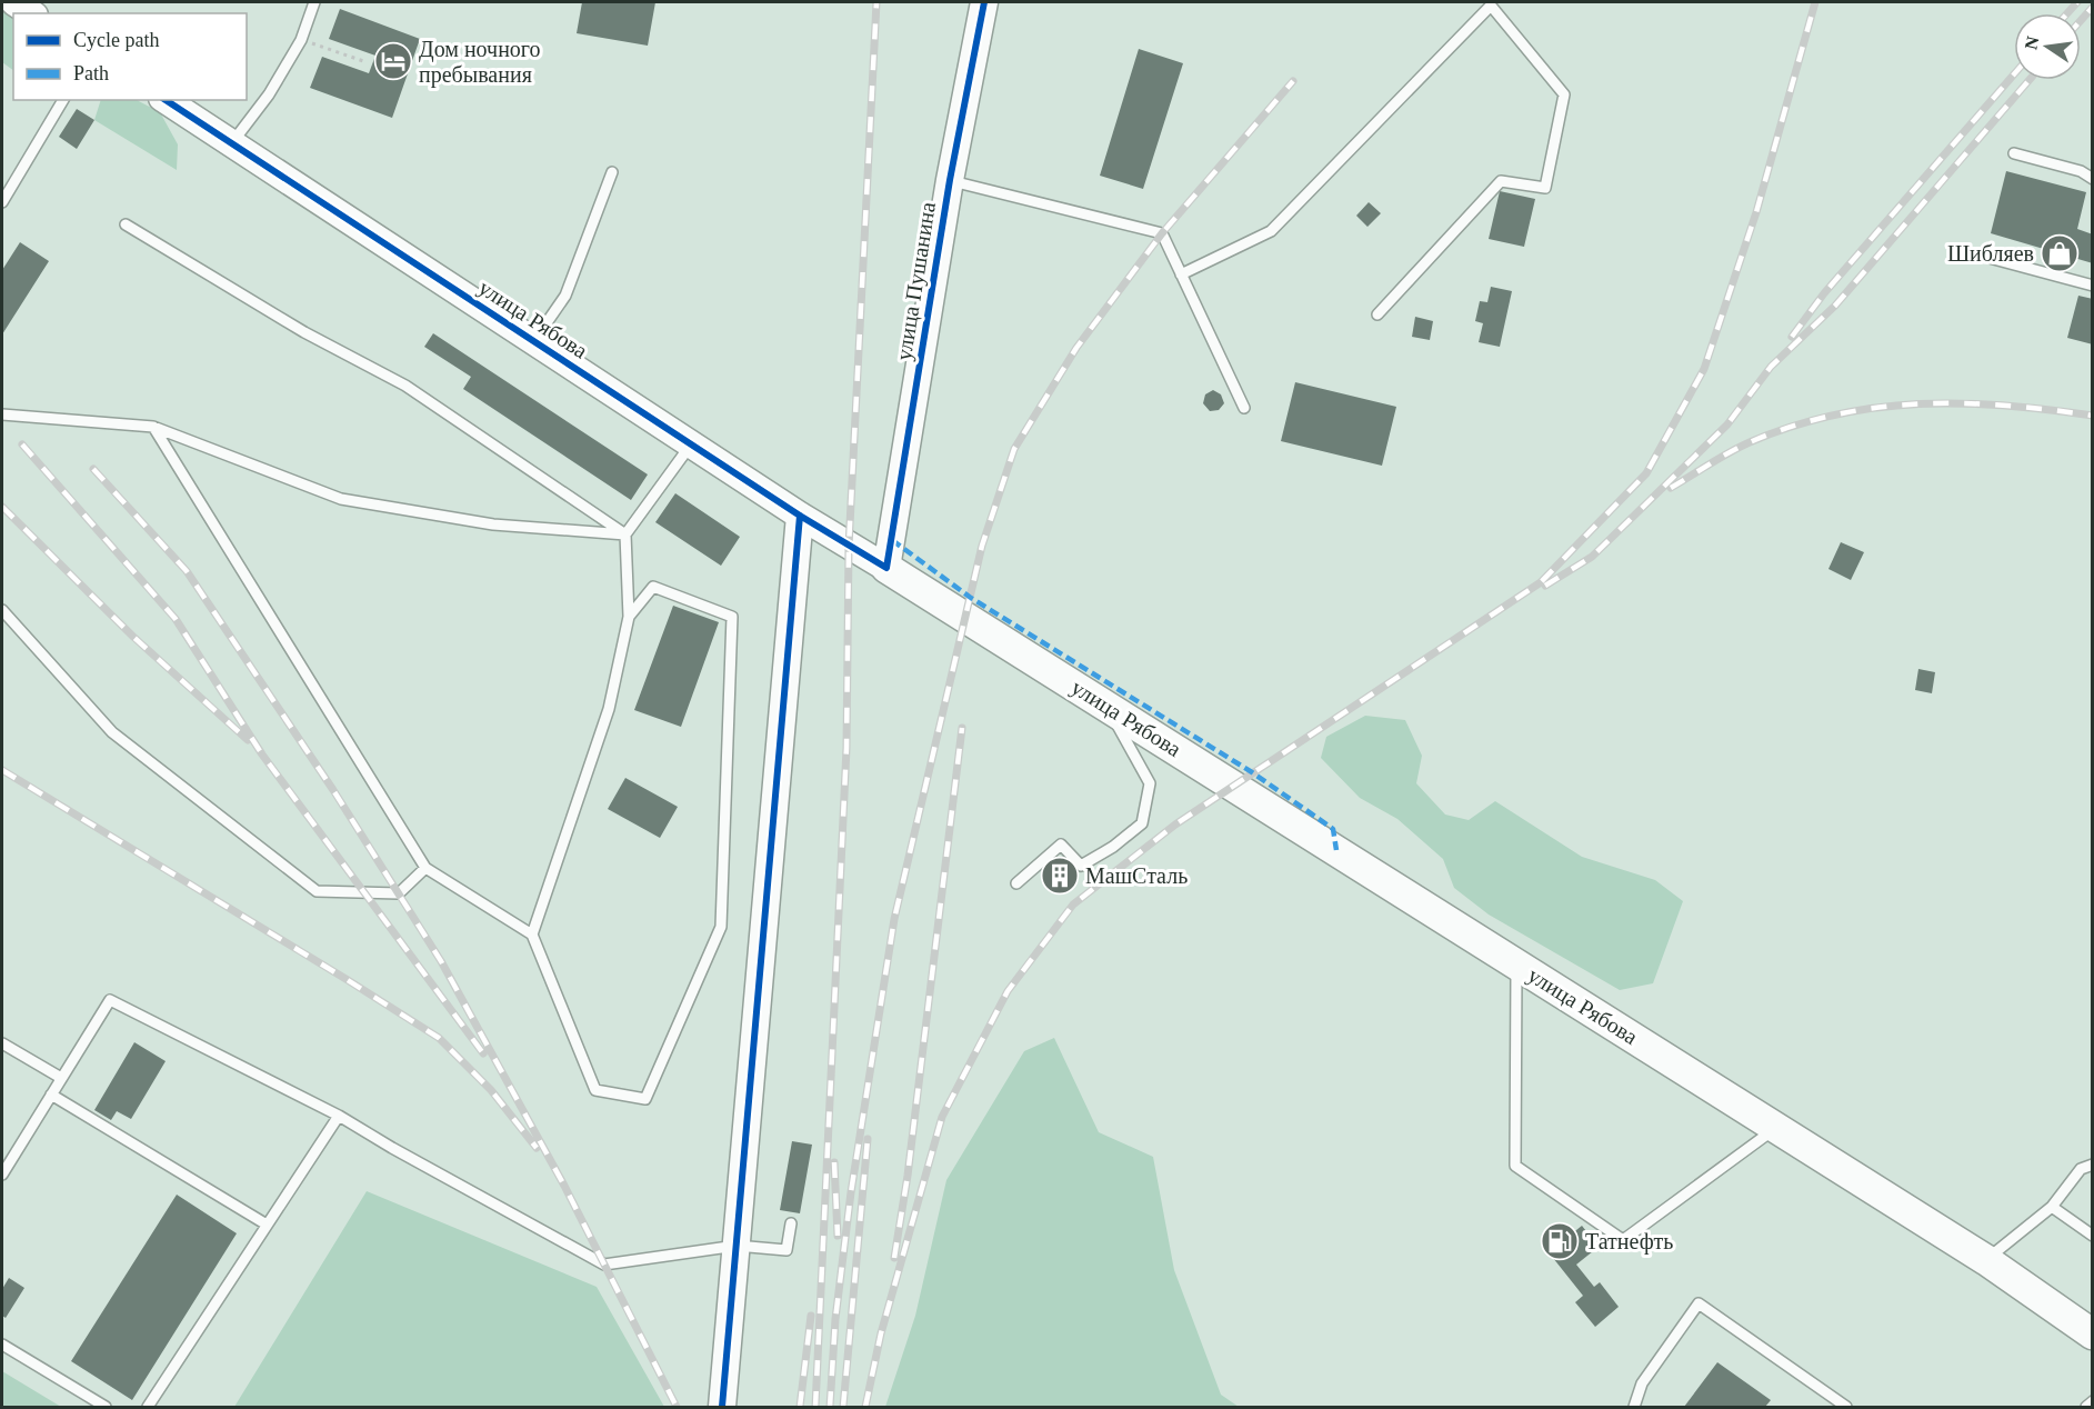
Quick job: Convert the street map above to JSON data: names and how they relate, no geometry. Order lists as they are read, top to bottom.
{
  "streets": {
    "main road": ["улица Рябова"],
    "street": ["улица Пушанина"]
  },
  "crossings": [
    ["улица Пушанина", "улица Рябова"]
  ],
  "places": {
    "hotel": ["Дом ночного пребывания"],
    "shop": ["Шибляев"],
    "building": ["МашСталь"],
    "fuel station": ["Татнефть"]
  },
  "legend": ["Cycle path", "Path"],
  "north": "left"
}
